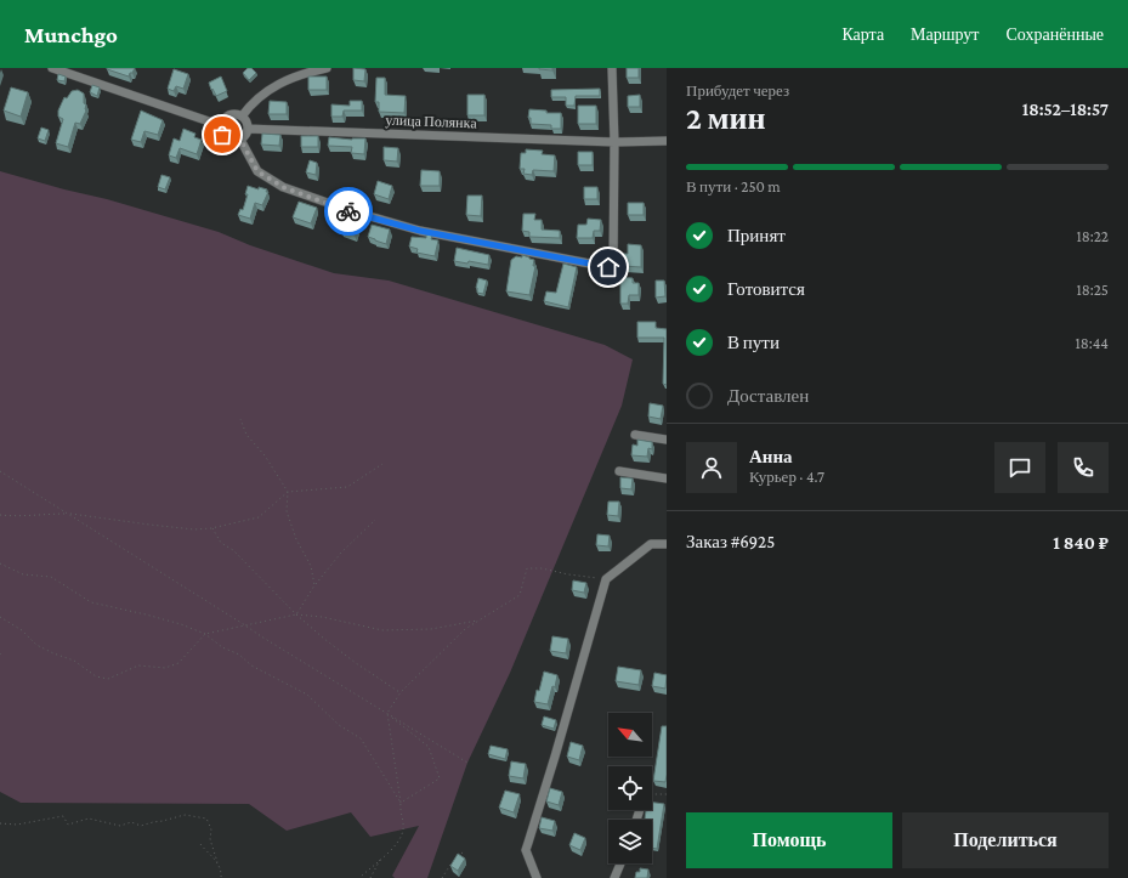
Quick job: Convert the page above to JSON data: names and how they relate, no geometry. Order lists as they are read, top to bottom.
{
  "streets": {
    "street": ["улица Полянка"]
  },
  "north": "top left",
  "page": {
    "header": "Munchgo",
    "nav": ["Карта", "Маршрут", "Сохранённые"],
    "heading": ["2 мин", "Прибудет через", "18:52–18:57"],
    "panel": [
      "Анна",
      "Курьер · 4.7",
      "Заказ #6925",
      "1 840 ₽"
    ],
    "bar": "В пути · 250 m",
    "list": [
      ["Принят", "18:22"],
      ["Готовится", "18:25"],
      ["В пути", "18:44"],
      "Доставлен"
    ],
    "buttons": ["Помощь", "Поделиться"]
  }
}
